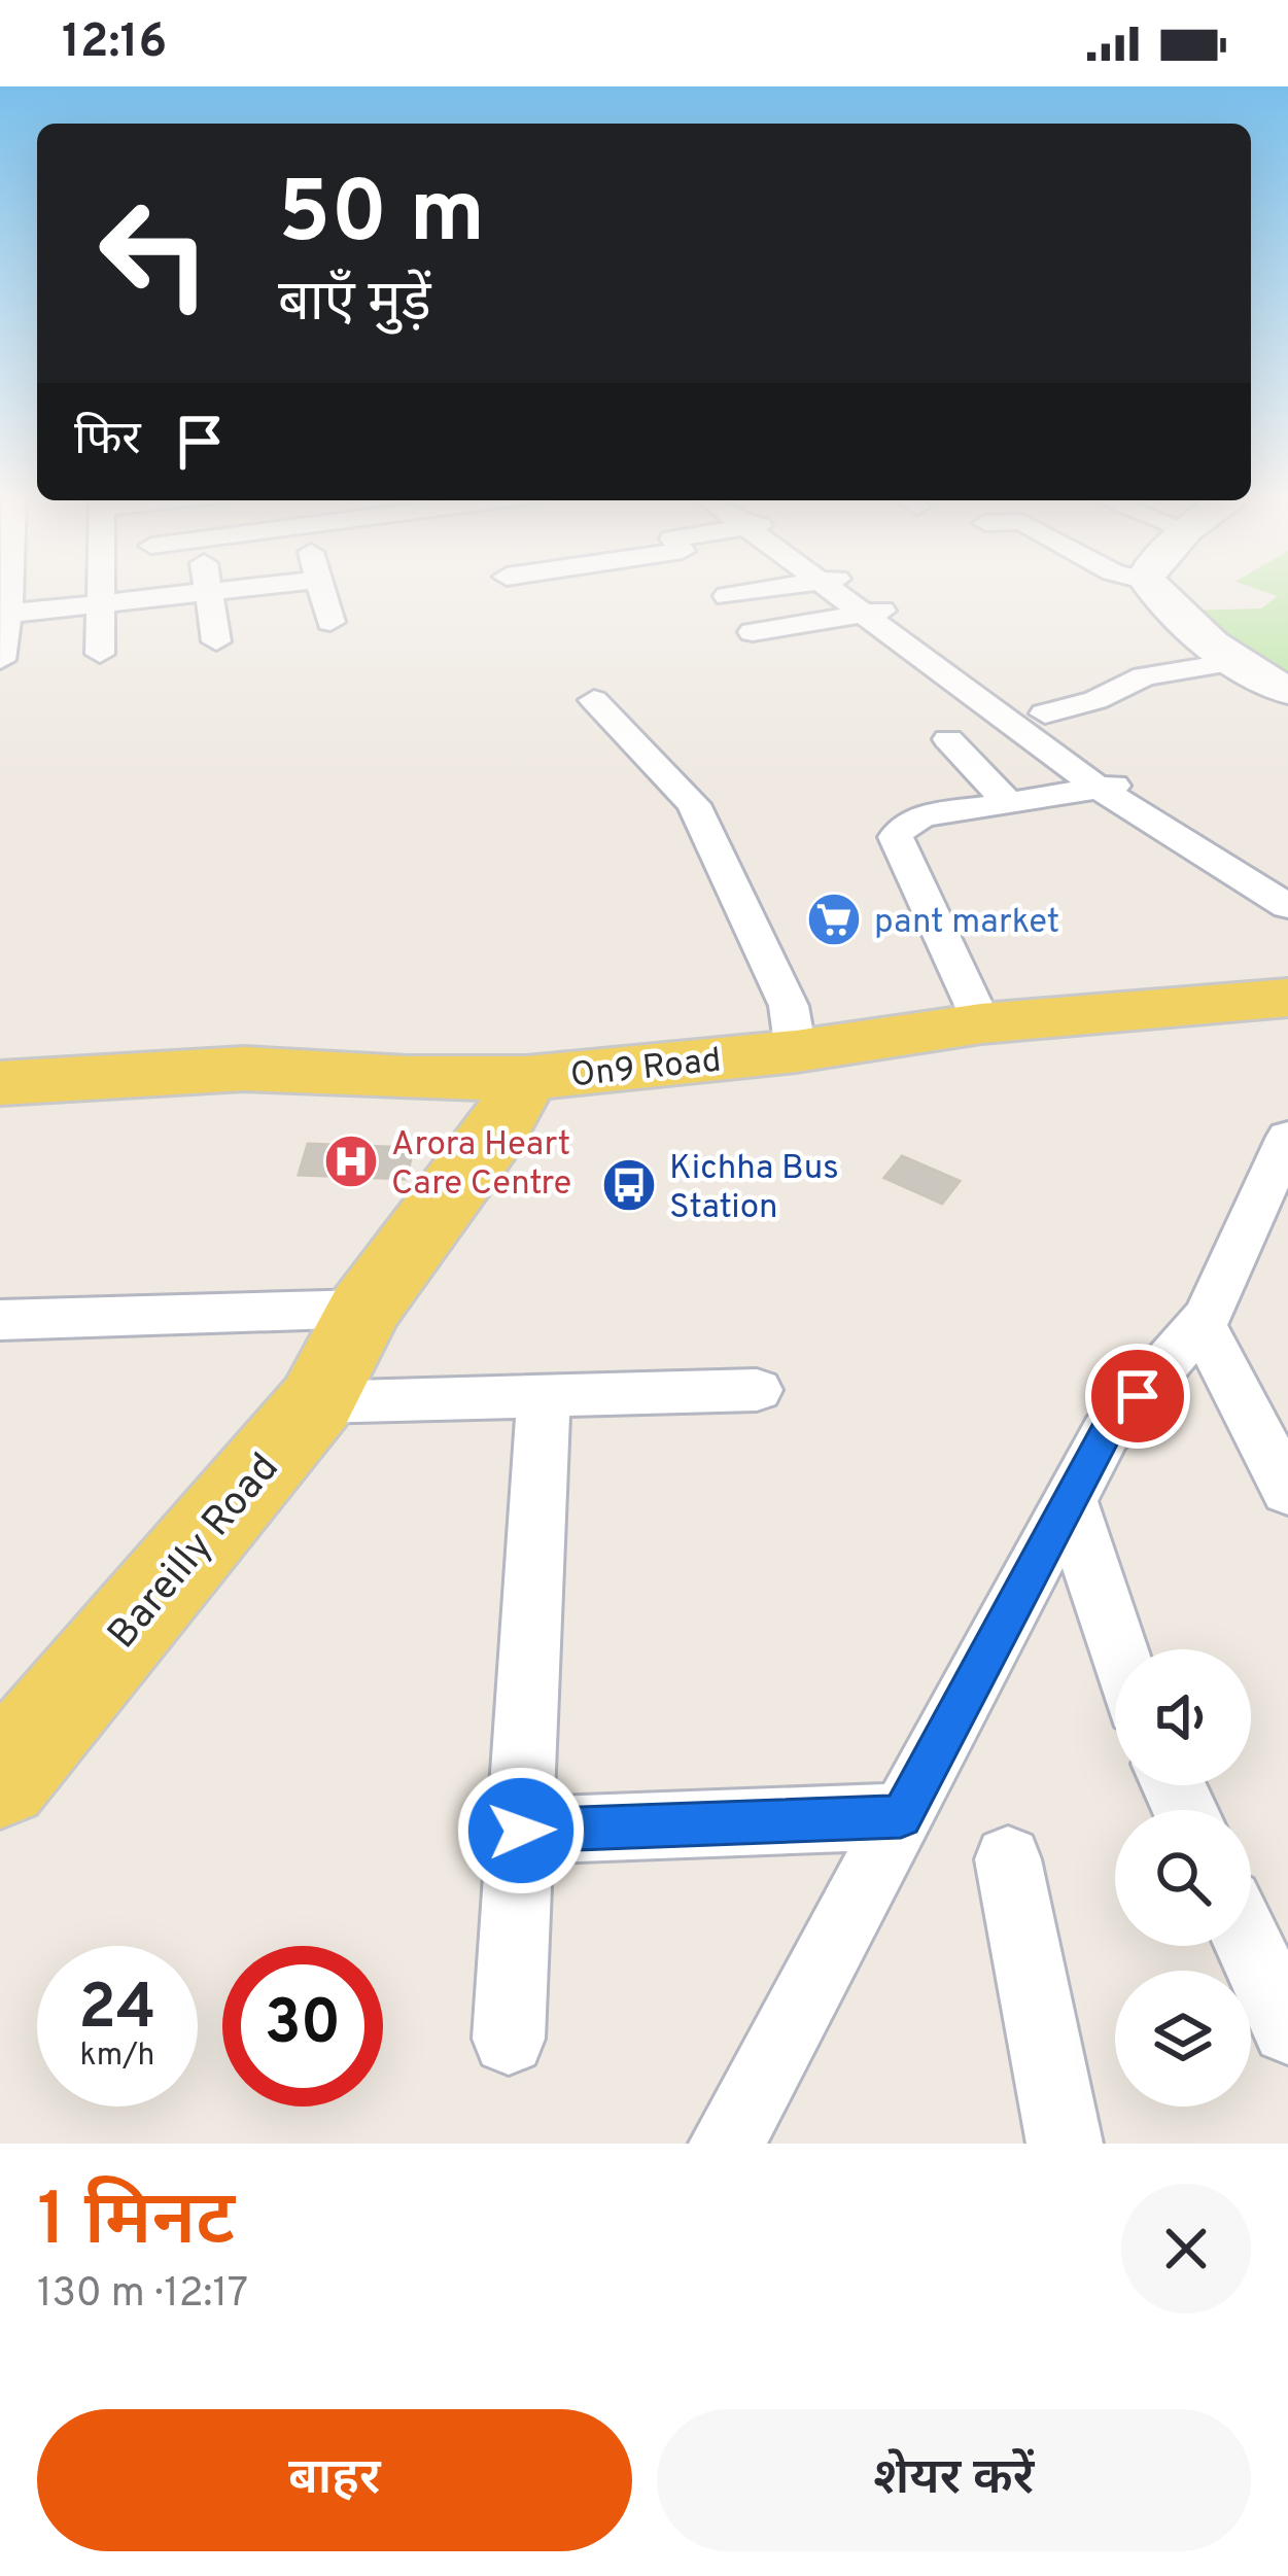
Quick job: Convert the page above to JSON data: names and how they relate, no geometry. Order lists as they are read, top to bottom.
{
  "streets": {
    "main road": ["On9 Road", "Bareilly Road"]
  },
  "crossings": [
    ["On9 Road", "Bareilly Road"]
  ],
  "places": {
    "supermarket": ["pant market"],
    "hospital": ["Arora Heart Care Centre"],
    "bus stop": ["Kichha Bus Station"]
  },
  "page": {
    "status": "12:16",
    "turn": ["50 m", "बाएँ मुड़ें"],
    "then": "फिर",
    "speed": "24 km/h",
    "limit": "30",
    "heading": ["1 मिनट", "130 m · 12:17"],
    "buttons": ["बाहर", "शेयर करें"]
  }
}
